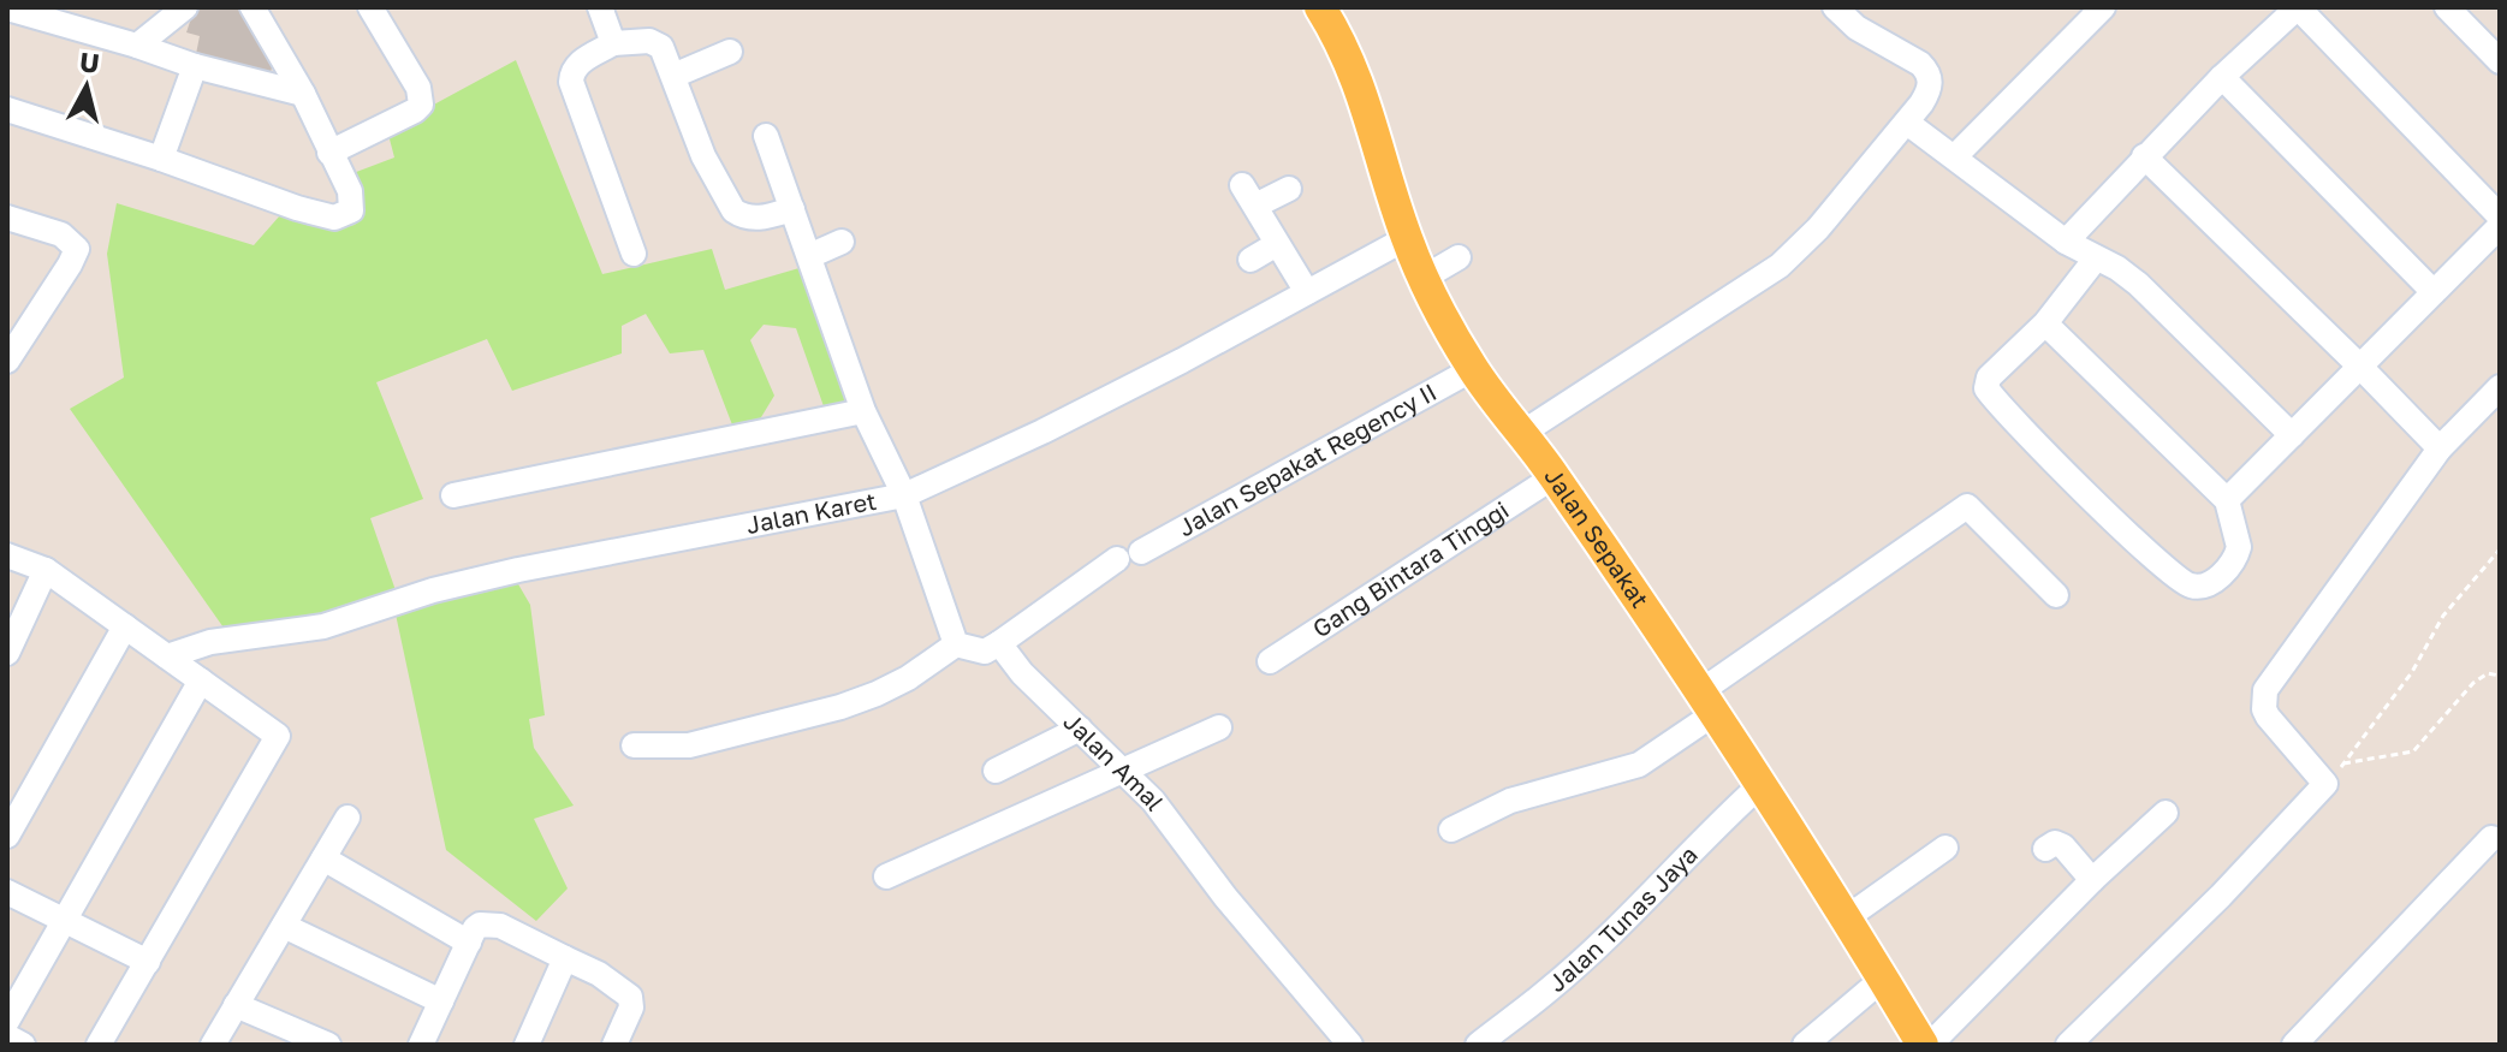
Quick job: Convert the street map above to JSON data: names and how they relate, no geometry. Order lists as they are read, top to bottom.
{
  "streets": {
    "main road": ["Jalan Sepakat"],
    "street": [
      "Jalan Sepakat Regency II",
      "Jalan Karet",
      "Gang Bintara Tinggi",
      "Jalan Amal",
      "Jalan Tunas Jaya"
    ]
  },
  "crossings": [
    ["Jalan Sepakat Regency II", "Jalan Sepakat"],
    ["Jalan Karet", "Jalan Sepakat"],
    ["Jalan Sepakat", "Gang Bintara Tinggi"],
    ["Jalan Sepakat", "Jalan Tunas Jaya"]
  ],
  "north": "top"
}
